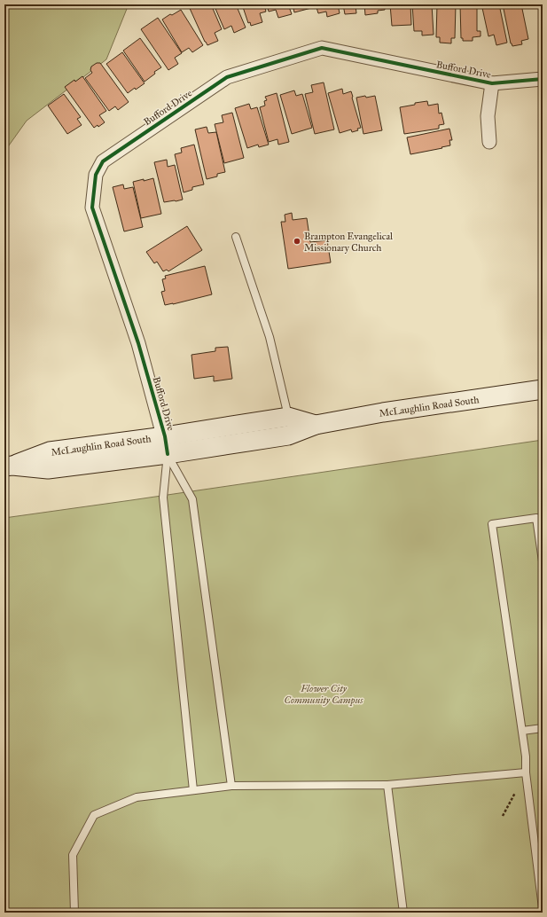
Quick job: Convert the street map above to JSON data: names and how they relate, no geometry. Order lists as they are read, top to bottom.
{
  "streets": {
    "main road": ["McLaughlin Road South"],
    "street": ["Bufford Drive"]
  },
  "crossings": [
    ["Bufford Drive", "McLaughlin Road South"]
  ],
  "parks": ["Flower City Community Campus"],
  "places": ["Brampton Evangelical Missionary Church"]
}
